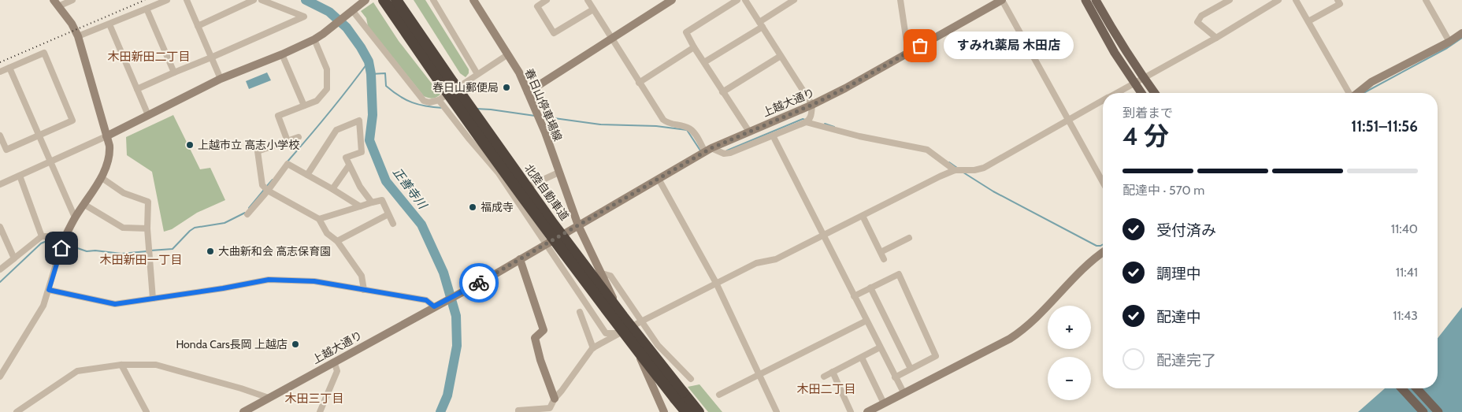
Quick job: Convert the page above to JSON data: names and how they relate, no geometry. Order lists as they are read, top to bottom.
{
  "streets": {
    "highway": ["北陸自動車道"],
    "street": ["上越大通り", "春日山停車場線"]
  },
  "crossings": [
    ["上越大通り", "春日山停車場線"]
  ],
  "districts": [
    "木田新田二丁目",
    "木田新田一丁目",
    "木田二丁目",
    "木田三丁目"
  ],
  "water": ["正善寺川"],
  "places": [
    "すみれ薬局 木田店",
    "春日山郵便局",
    "上越市立 高志小学校",
    "福成寺",
    "大曲新和会 高志保育園",
    "Honda Cars長岡 上越店"
  ],
  "page": {
    "bubble": "すみれ薬局 木田店",
    "heading": ["4 分", "到着まで", "11:51–11:56"],
    "bar": "配達中 · 570 m",
    "list": [
      ["受付済み", "11:40"],
      ["調理中", "11:41"],
      ["配達中", "11:43"],
      "配達完了"
    ],
    "map_buttons": ["+", "−"]
  }
}
